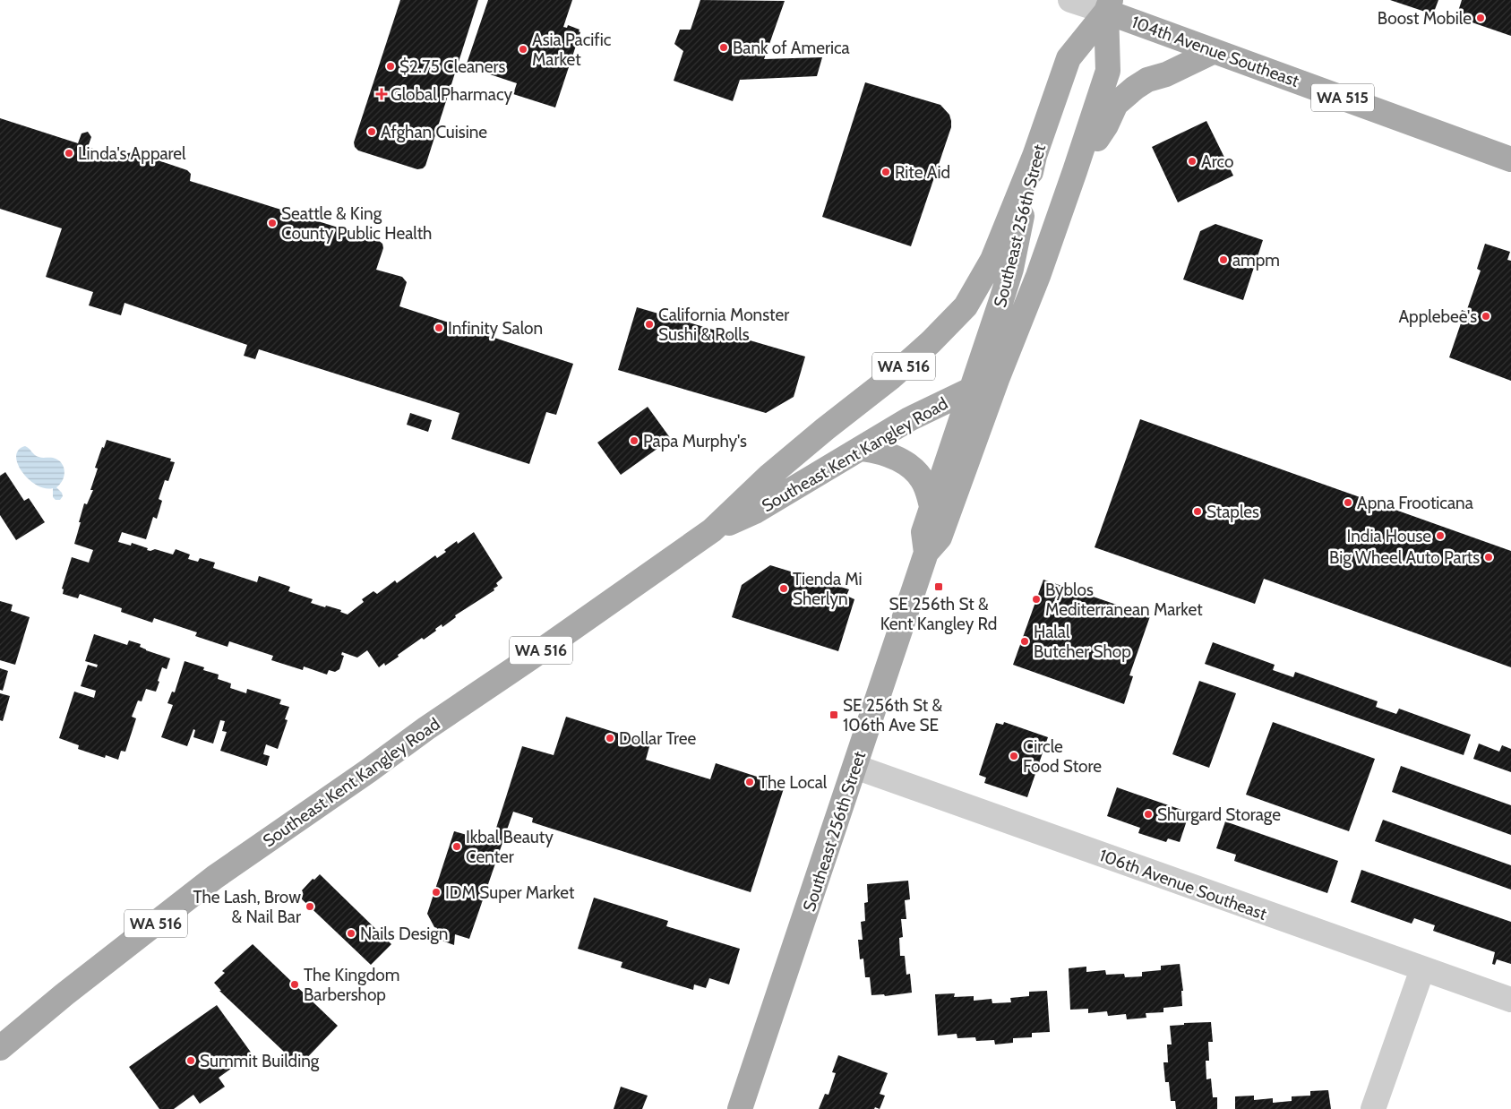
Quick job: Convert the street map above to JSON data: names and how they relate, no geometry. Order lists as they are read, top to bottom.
{
  "streets": {
    "main road": [
      "104th Avenue Southeast",
      "WA 515",
      "Southeast 256th Street",
      "WA 516",
      "Southeast Kent Kangley Road"
    ],
    "street": ["106th Avenue Southeast"]
  },
  "crossings": [
    ["104th Avenue Southeast", "Southeast 256th Street"],
    ["Southeast 256th Street", "Southeast Kent Kangley Road"],
    ["Southeast 256th Street", "106th Avenue Southeast"]
  ],
  "places": {
    "other": [
      "Boost Mobile",
      "Bank of America",
      "Asia Pacific Market",
      "$2.75 Cleaners",
      "Afghan Cuisine",
      "Linda's Apparel",
      "Arco",
      "Rite Aid",
      "Seattle & King County Public Health",
      "ampm",
      "Applebee's",
      "California Monster Sushi & Rolls",
      "Infinity Salon",
      "Papa Murphy's",
      "Apna Frooticana",
      "Staples",
      "India House",
      "Big Wheel Auto Parts",
      "Tienda Mi Sherlyn",
      "Byblos Mediterranean Market",
      "Halal Butcher Shop",
      "Dollar Tree",
      "Circle Food Store",
      "The Local",
      "Shurgard Storage",
      "Ikbal Beauty Center",
      "IDM Super Market",
      "The Lash, Brow & Nail Bar",
      "Nails Design",
      "The Kingdom Barbershop",
      "Summit Building"
    ],
    "health": ["Global Pharmacy"],
    "transit": ["SE 256th St & Kent Kangley Rd", "SE 256th St & 106th Ave SE"]
  }
}
